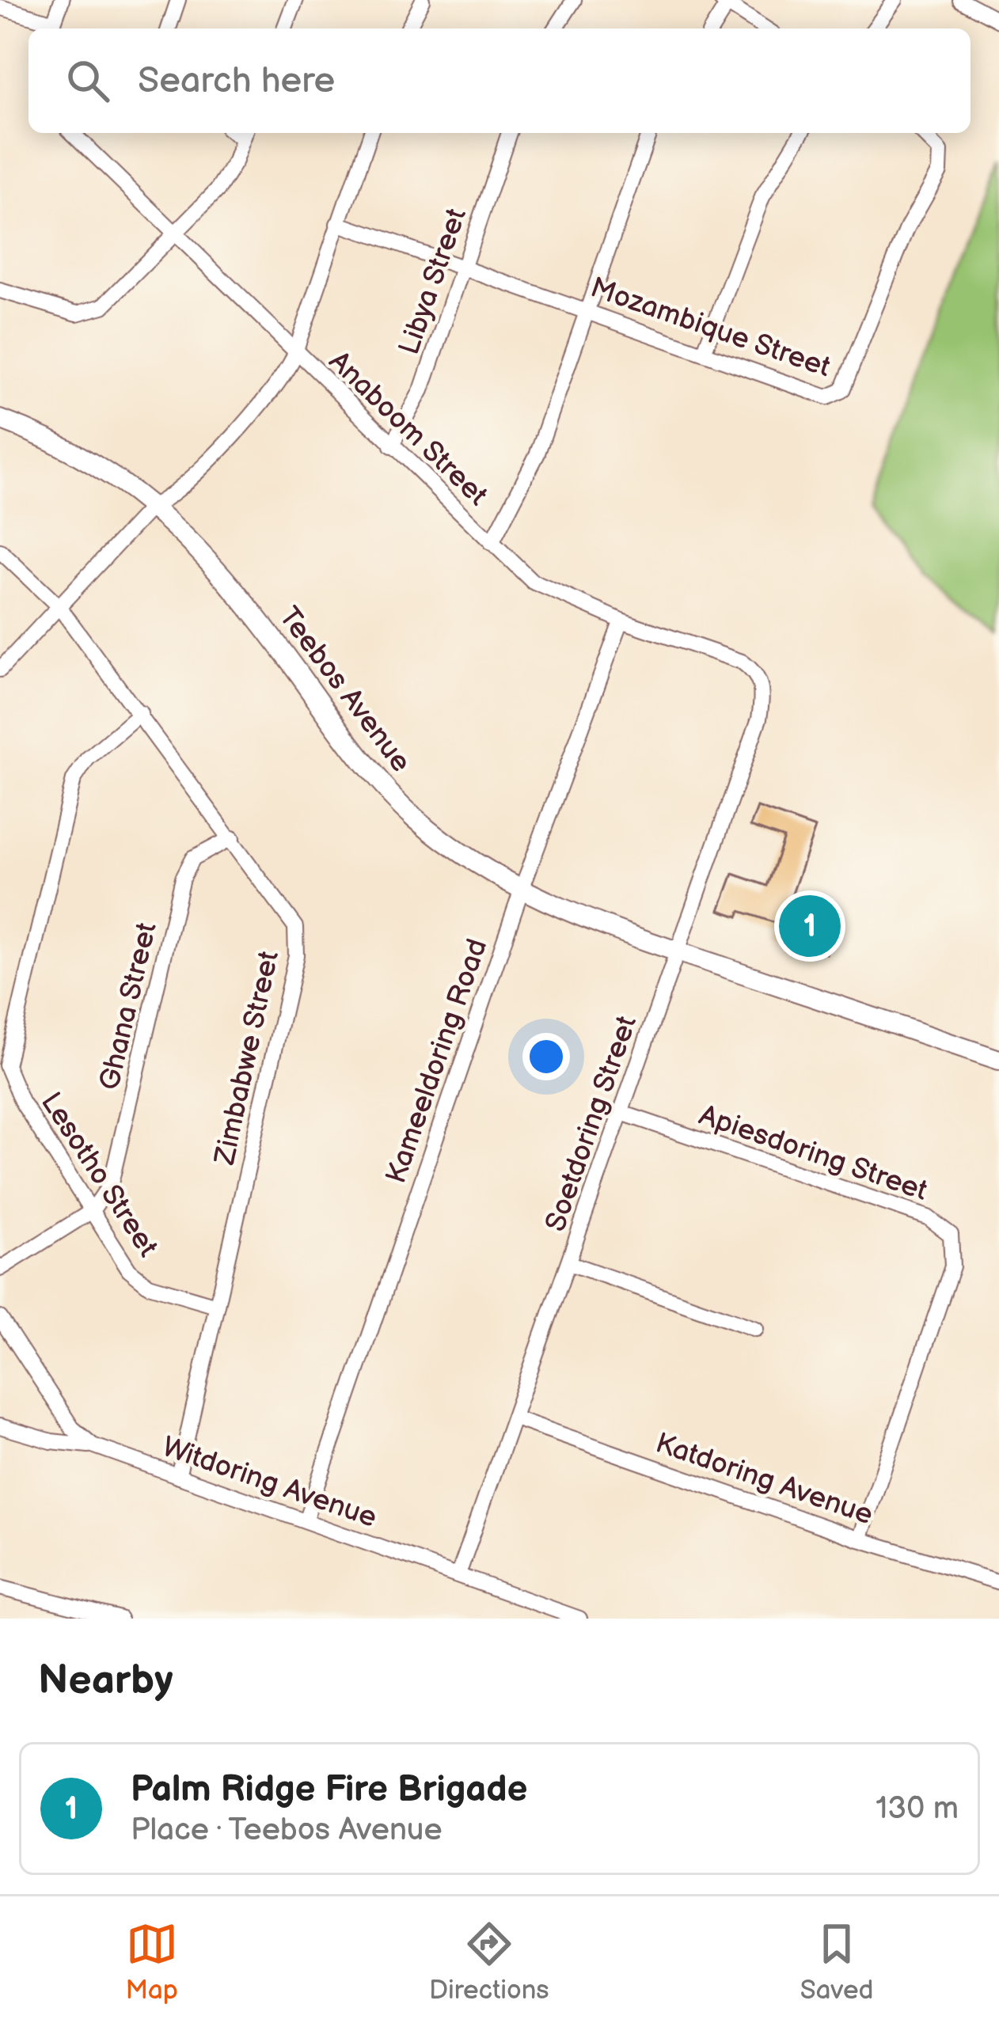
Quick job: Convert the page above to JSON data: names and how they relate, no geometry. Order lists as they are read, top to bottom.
{
  "streets": {
    "street": [
      "Libya Street",
      "Mozambique Street",
      "Anaboom Street",
      "Teebos Avenue",
      "Ghana Street",
      "Zimbabwe Street",
      "Kameeldoring Road",
      "Soetdoring Street",
      "Apiesdoring Street",
      "Lesotho Street",
      "Katdoring Avenue",
      "Witdoring Avenue"
    ]
  },
  "crossings": [
    ["Libya Street", "Mozambique Street"],
    ["Libya Street", "Anaboom Street"],
    ["Anaboom Street", "Kameeldoring Road"],
    ["Anaboom Street", "Soetdoring Street"],
    ["Teebos Avenue", "Kameeldoring Road"],
    ["Teebos Avenue", "Soetdoring Street"],
    ["Ghana Street", "Zimbabwe Street"],
    ["Ghana Street", "Lesotho Street"],
    ["Zimbabwe Street", "Lesotho Street"],
    ["Zimbabwe Street", "Witdoring Avenue"],
    ["Kameeldoring Road", "Witdoring Avenue"],
    ["Soetdoring Street", "Apiesdoring Street"],
    ["Soetdoring Street", "Katdoring Avenue"],
    ["Soetdoring Street", "Witdoring Avenue"],
    ["Apiesdoring Street", "Katdoring Avenue"]
  ],
  "page": {
    "search": "Search here",
    "pins": "1",
    "heading": "Nearby",
    "list": [
      {
        "mark": "1",
        "name": "Palm Ridge Fire Brigade",
        "note": "Place · Teebos Avenue",
        "value": "130 m"
      }
    ],
    "nav": ["Map", "Directions", "Saved"]
  }
}
